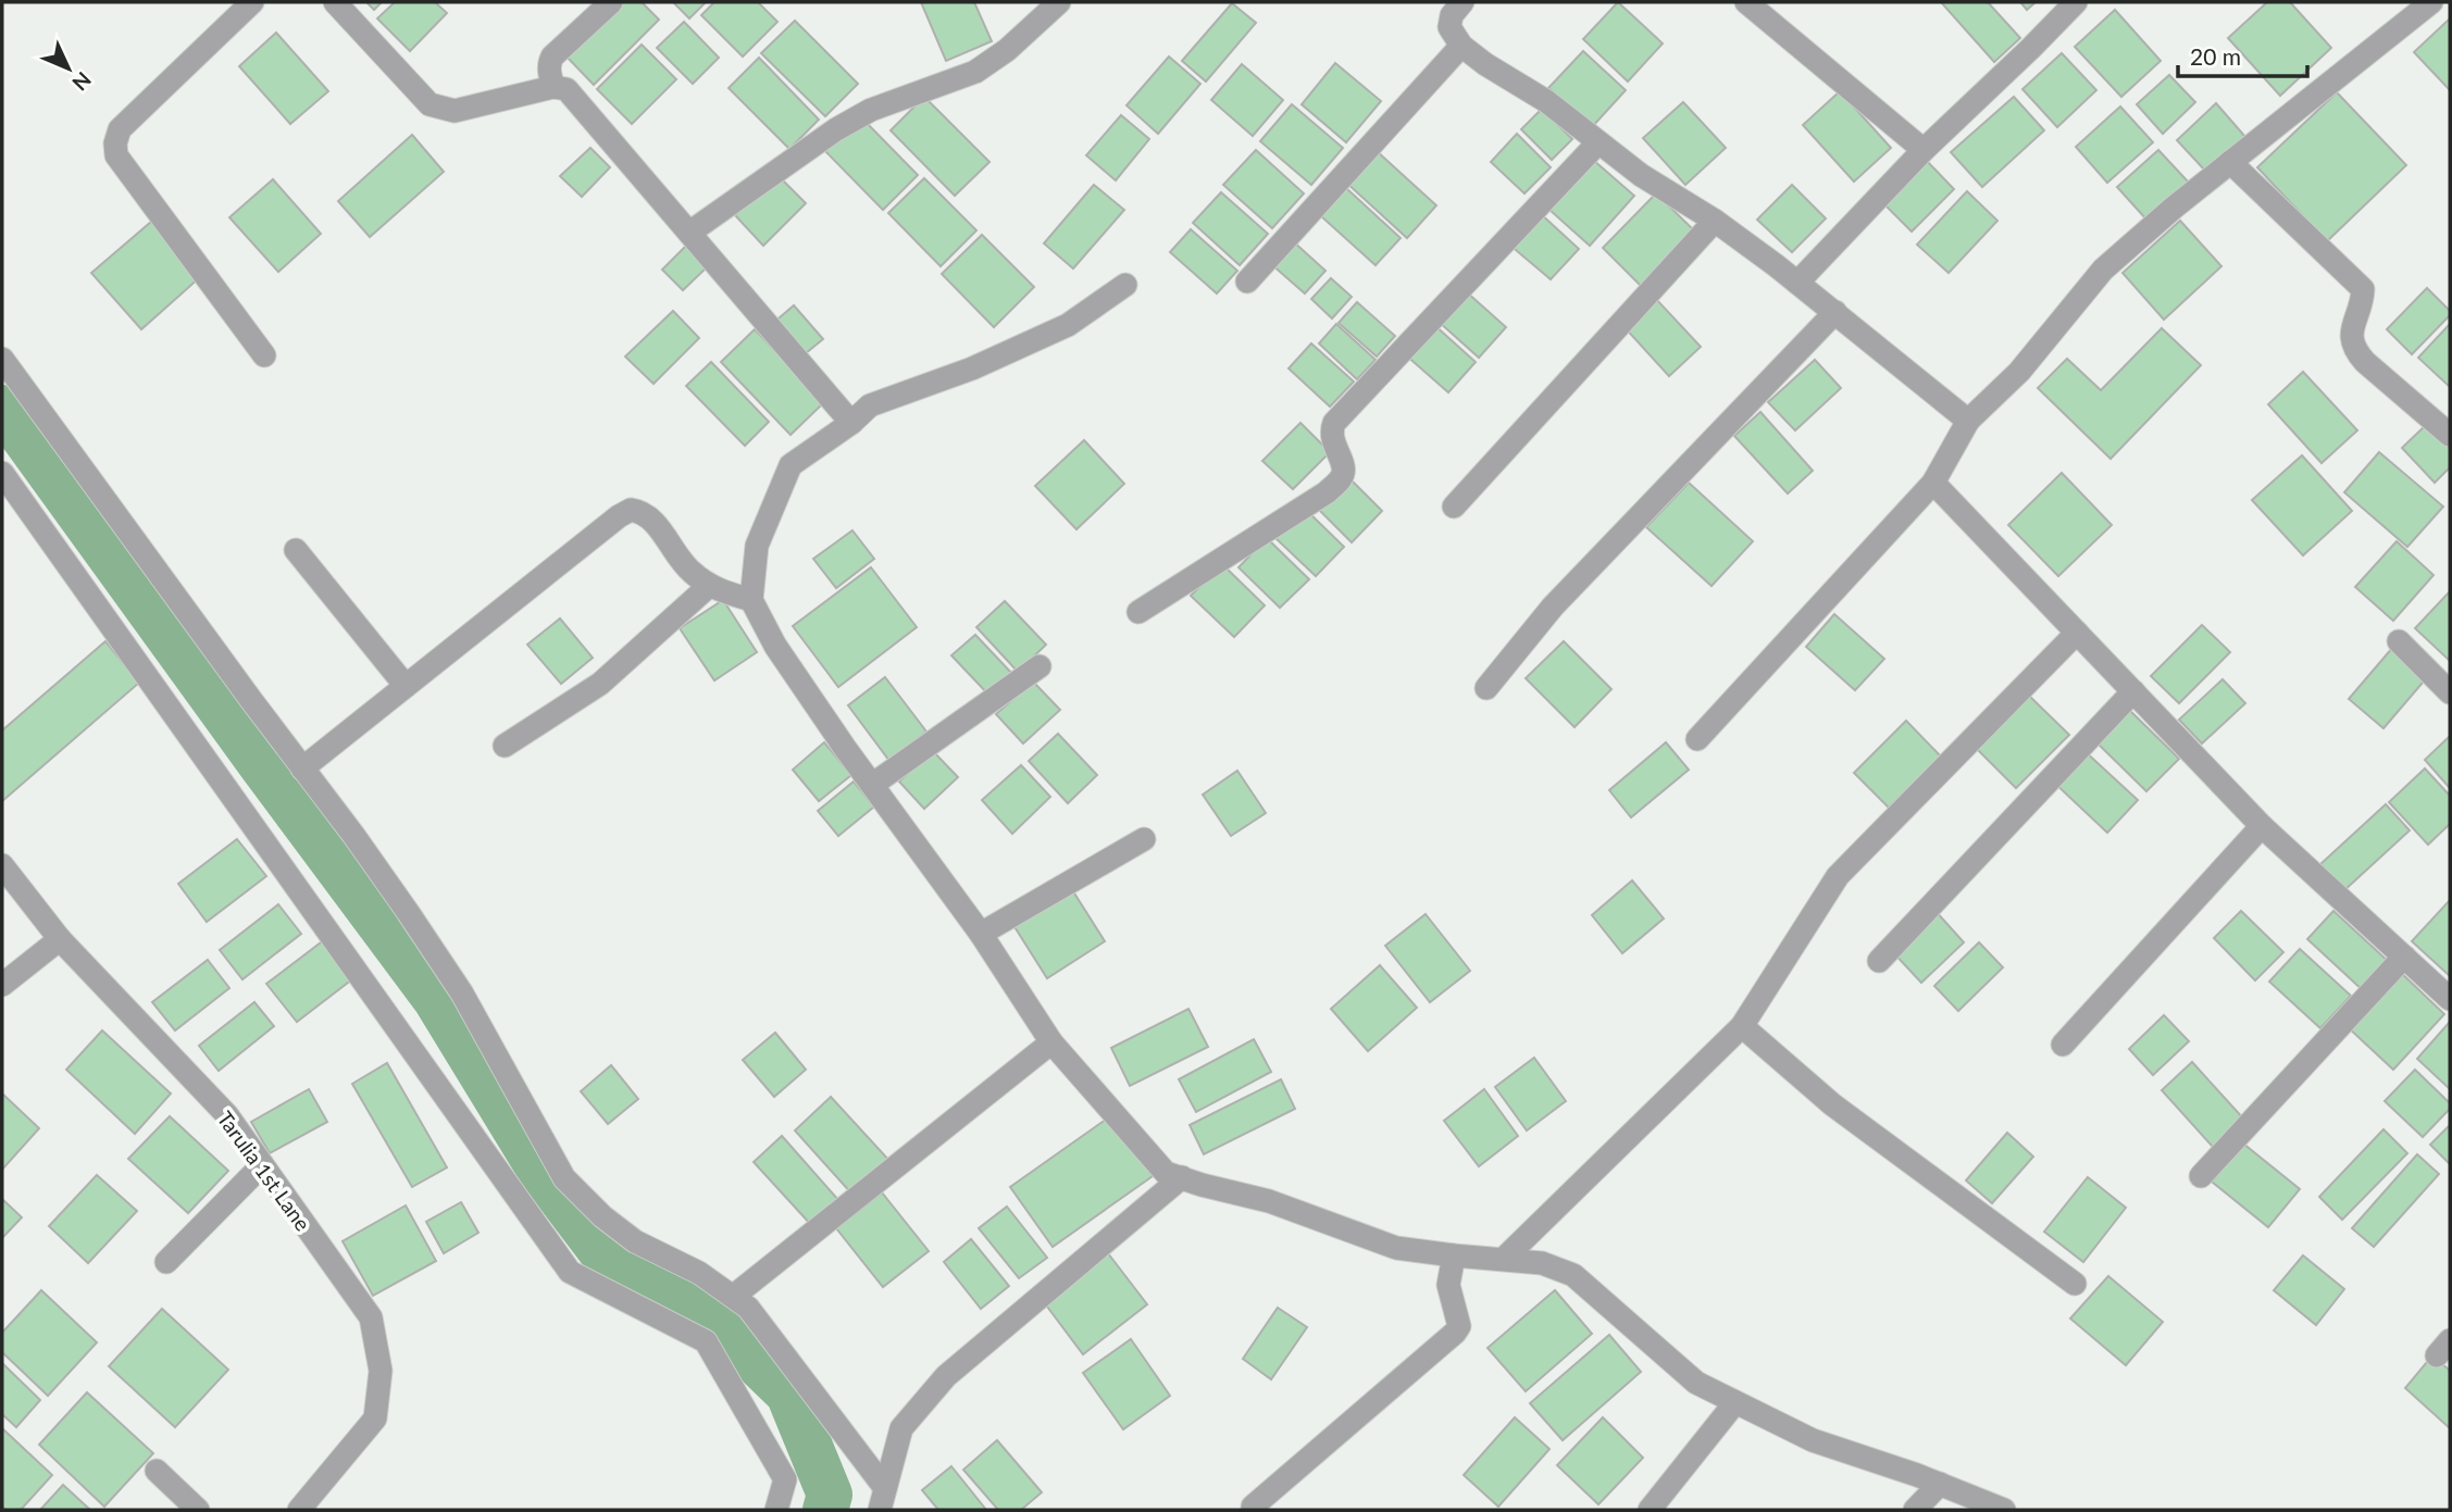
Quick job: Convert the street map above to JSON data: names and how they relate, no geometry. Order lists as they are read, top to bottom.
{
  "streets": {
    "street": ["Tarulia 1st Lane"]
  },
  "scale_bar": "20 m",
  "north": "bottom right"
}
